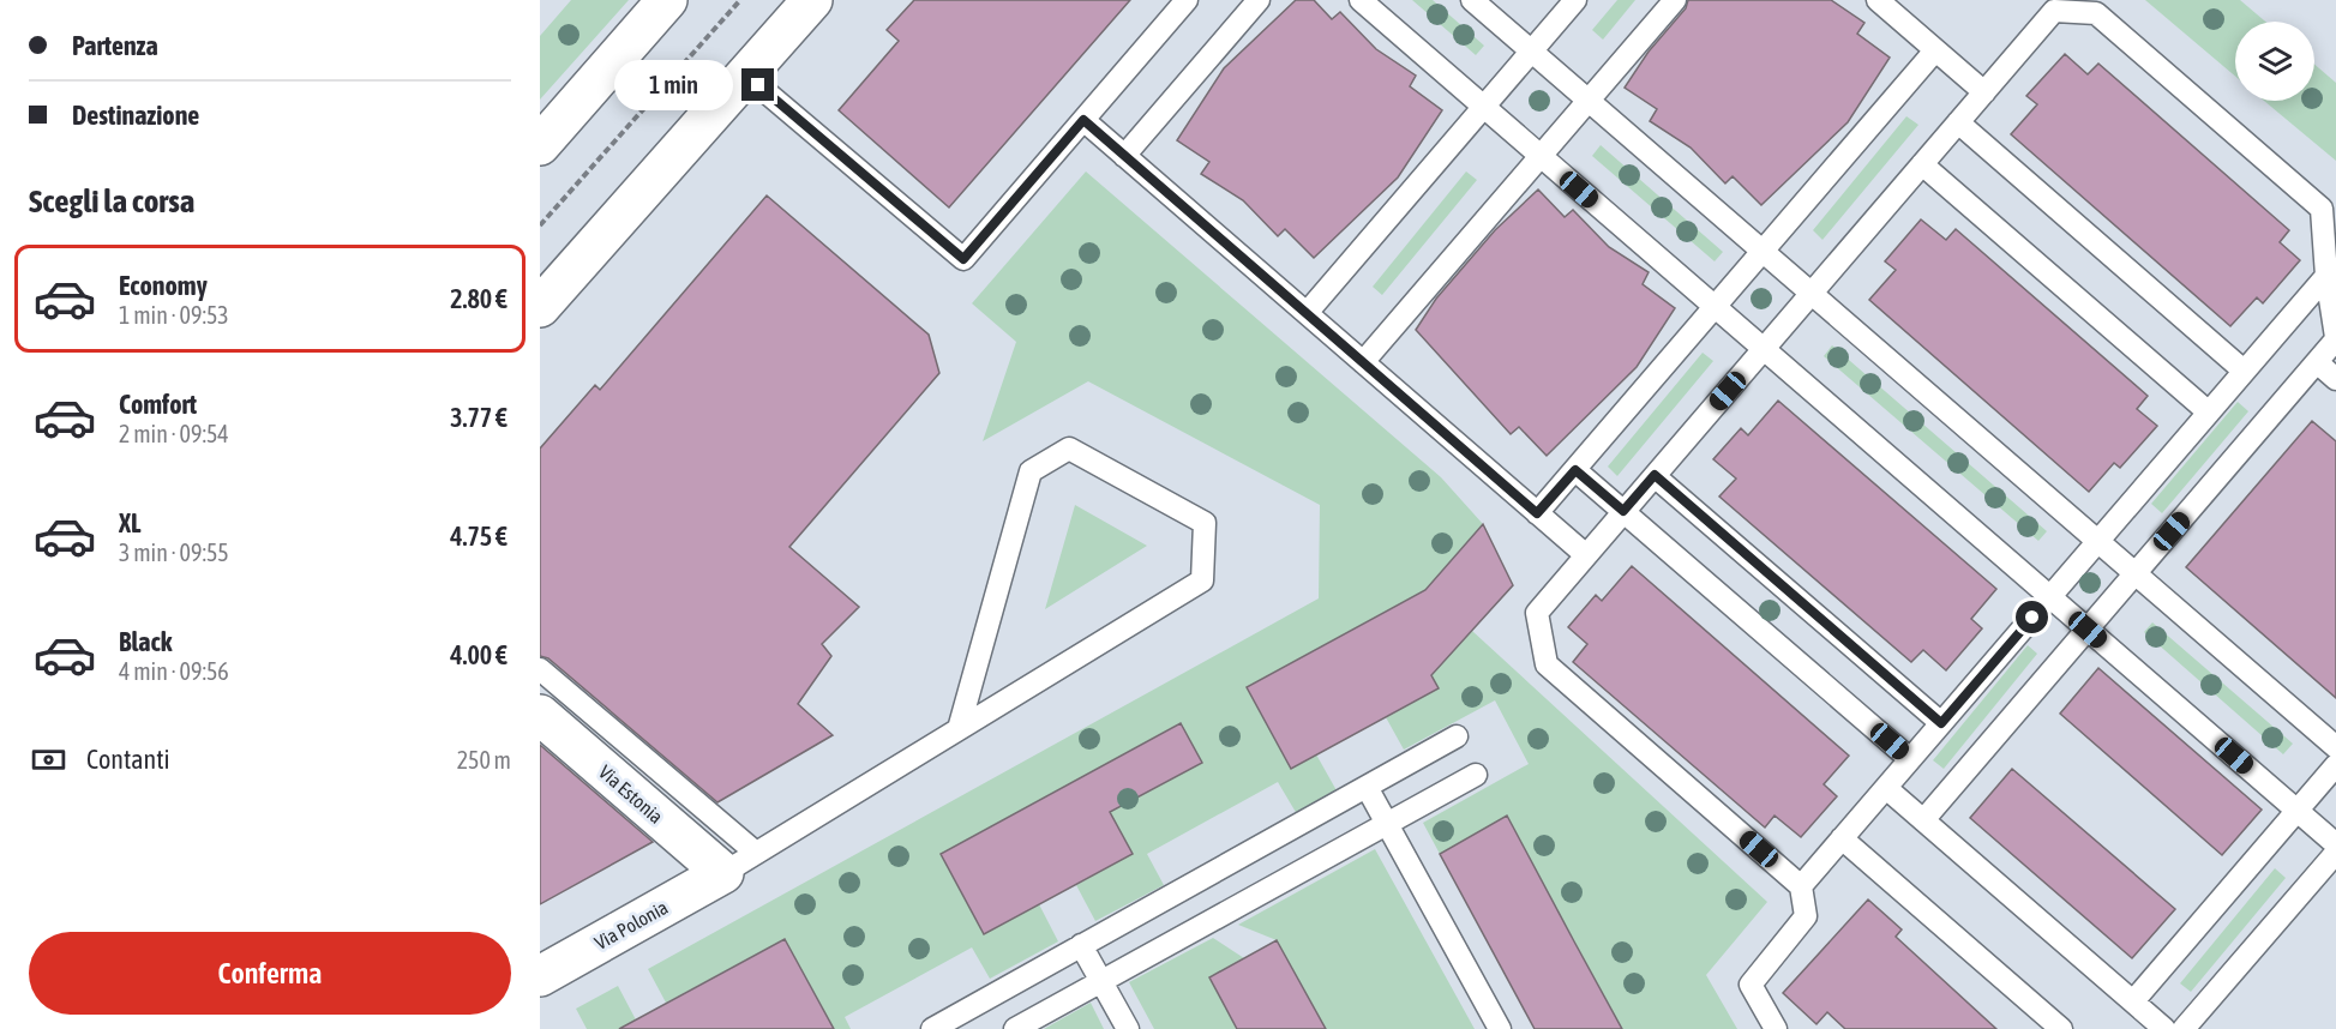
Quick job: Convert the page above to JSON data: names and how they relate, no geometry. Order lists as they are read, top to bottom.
{
  "streets": {
    "street": ["Via Estonia", "Via Polonia"]
  },
  "crossings": [
    ["Via Estonia", "Via Polonia"]
  ],
  "page": {
    "banner": ["Partenza", "Destinazione"],
    "bubble": "1 min",
    "heading": "Scegli la corsa",
    "list": [
      {
        "name": "Economy",
        "note": "1 min · 09:53",
        "value": "2.80 €"
      },
      {
        "name": "Comfort",
        "note": "2 min · 09:54",
        "value": "3.77 €"
      },
      {
        "name": "XL",
        "note": "3 min · 09:55",
        "value": "4.75 €"
      },
      {
        "name": "Black",
        "note": "4 min · 09:56",
        "value": "4.00 €"
      }
    ],
    "pay": ["Contanti", "250 m"],
    "buttons": "Conferma"
  }
}
